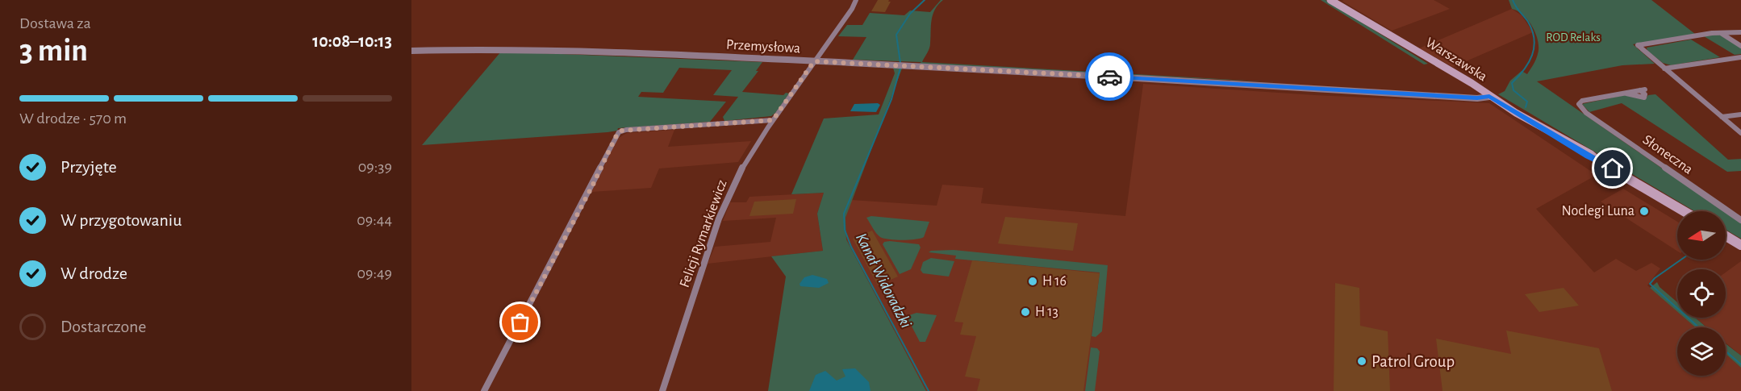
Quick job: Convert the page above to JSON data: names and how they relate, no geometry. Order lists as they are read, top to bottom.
{
  "streets": {
    "main road": ["Warszawska"],
    "street": ["Przemysłowa", "Słoneczna", "Felicji Rymarkiewicz"]
  },
  "crossings": [
    ["Przemysłowa", "Warszawska"],
    ["Przemysłowa", "Felicji Rymarkiewicz"]
  ],
  "water": ["Kanał Widoradzki"],
  "parks": ["ROD Relaks"],
  "places": [
    "Noclegi Luna",
    "H 16",
    "H 13",
    "Patrol Group"
  ],
  "north": "left",
  "page": {
    "heading": ["3 min", "Dostawa za", "10:08–10:13"],
    "bar": "W drodze · 570 m",
    "list": [
      ["Przyjęte", "09:39"],
      ["W przygotowaniu", "09:44"],
      ["W drodze", "09:49"],
      "Dostarczone"
    ]
  }
}
